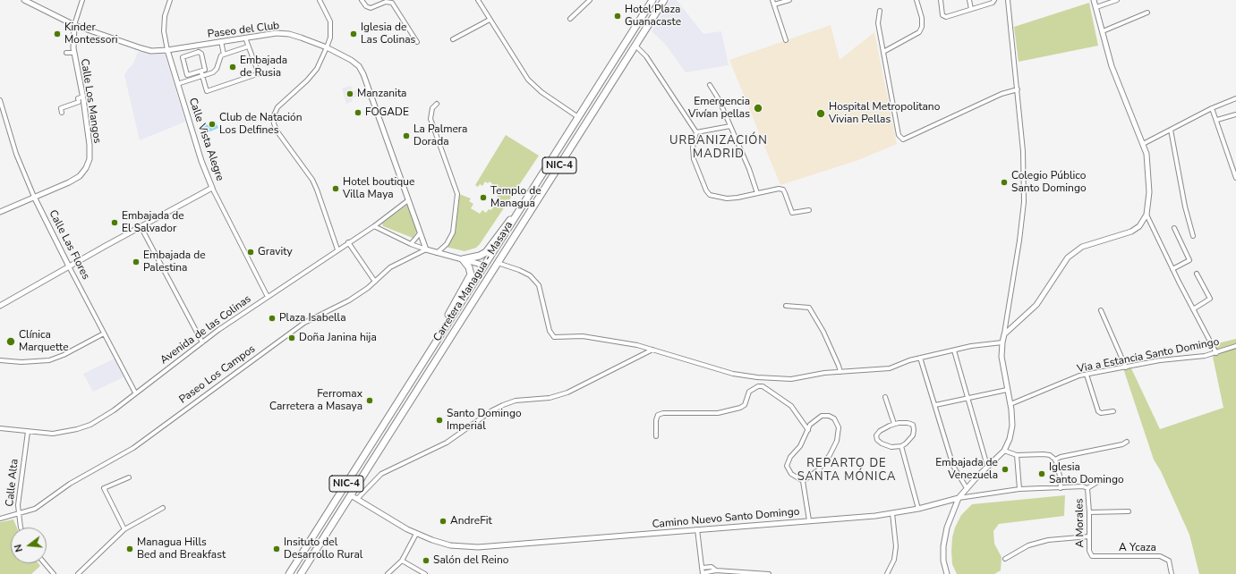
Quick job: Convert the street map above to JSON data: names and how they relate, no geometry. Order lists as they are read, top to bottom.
{
  "streets": {
    "highway": ["NIC-4", "Carretera Managua - Masaya"],
    "street": [
      "Paseo del Club",
      "Calle Los Mangos",
      "Calle Vista Alegre",
      "Calle Las Flores",
      "Avenida de las Colinas",
      "Via a Estancia Santo Domingo",
      "Paseo Los Campos",
      "Calle Alta",
      "Camino Nuevo Santo Domingo",
      "A Morales",
      "A Ycaza"
    ]
  },
  "crossings": [
    ["Paseo del Club", "Calle Los Mangos"],
    ["Paseo del Club", "Calle Vista Alegre"],
    ["Paseo del Club", "Avenida de las Colinas"],
    ["Paseo del Club", "Paseo Los Campos"],
    ["Calle Los Mangos", "Calle Las Flores"],
    ["Calle Vista Alegre", "Avenida de las Colinas"],
    ["Calle Las Flores", "Avenida de las Colinas"],
    ["Carretera Managua - Masaya", "Camino Nuevo Santo Domingo"],
    ["Avenida de las Colinas", "Calle Alta"],
    ["Paseo Los Campos", "Calle Alta"],
    ["A Morales", "A Ycaza"]
  ],
  "districts": ["URBANIZACIÓN MADRID", "REPARTO DE SANTA MÓNICA"],
  "places": [
    "Hotel Plaza Guanacaste",
    "Kinder Montessori",
    "Iglesia de Las Colinas",
    "Embajada de Rusia",
    "Manzanita",
    "Emergencia Vivían pellas",
    "FOGADE",
    "Hospital Metropolitano Vivian Pellas",
    "Club de Natación Los Delfines",
    "La Palmera Dorada",
    "Colegio Público Santo Domingo",
    "Hotel boutique Villa Maya",
    "Templo de Managua",
    "Embajada de El Salvador",
    "Gravity",
    "Embajada de Palestina",
    "Plaza Isabella",
    "Doña Janina hija",
    "Clínica Marquette",
    "Ferromax Carretera a Masaya",
    "Santo Domingo Imperial",
    "Embajada de Venezuela",
    "Iglesia Santo Domingo",
    "AndreFit",
    "Managua Hills Bed and Breakfast",
    "Insituto del Desarrollo Rural",
    "Salón del Reino"
  ],
  "north": "left"
}
